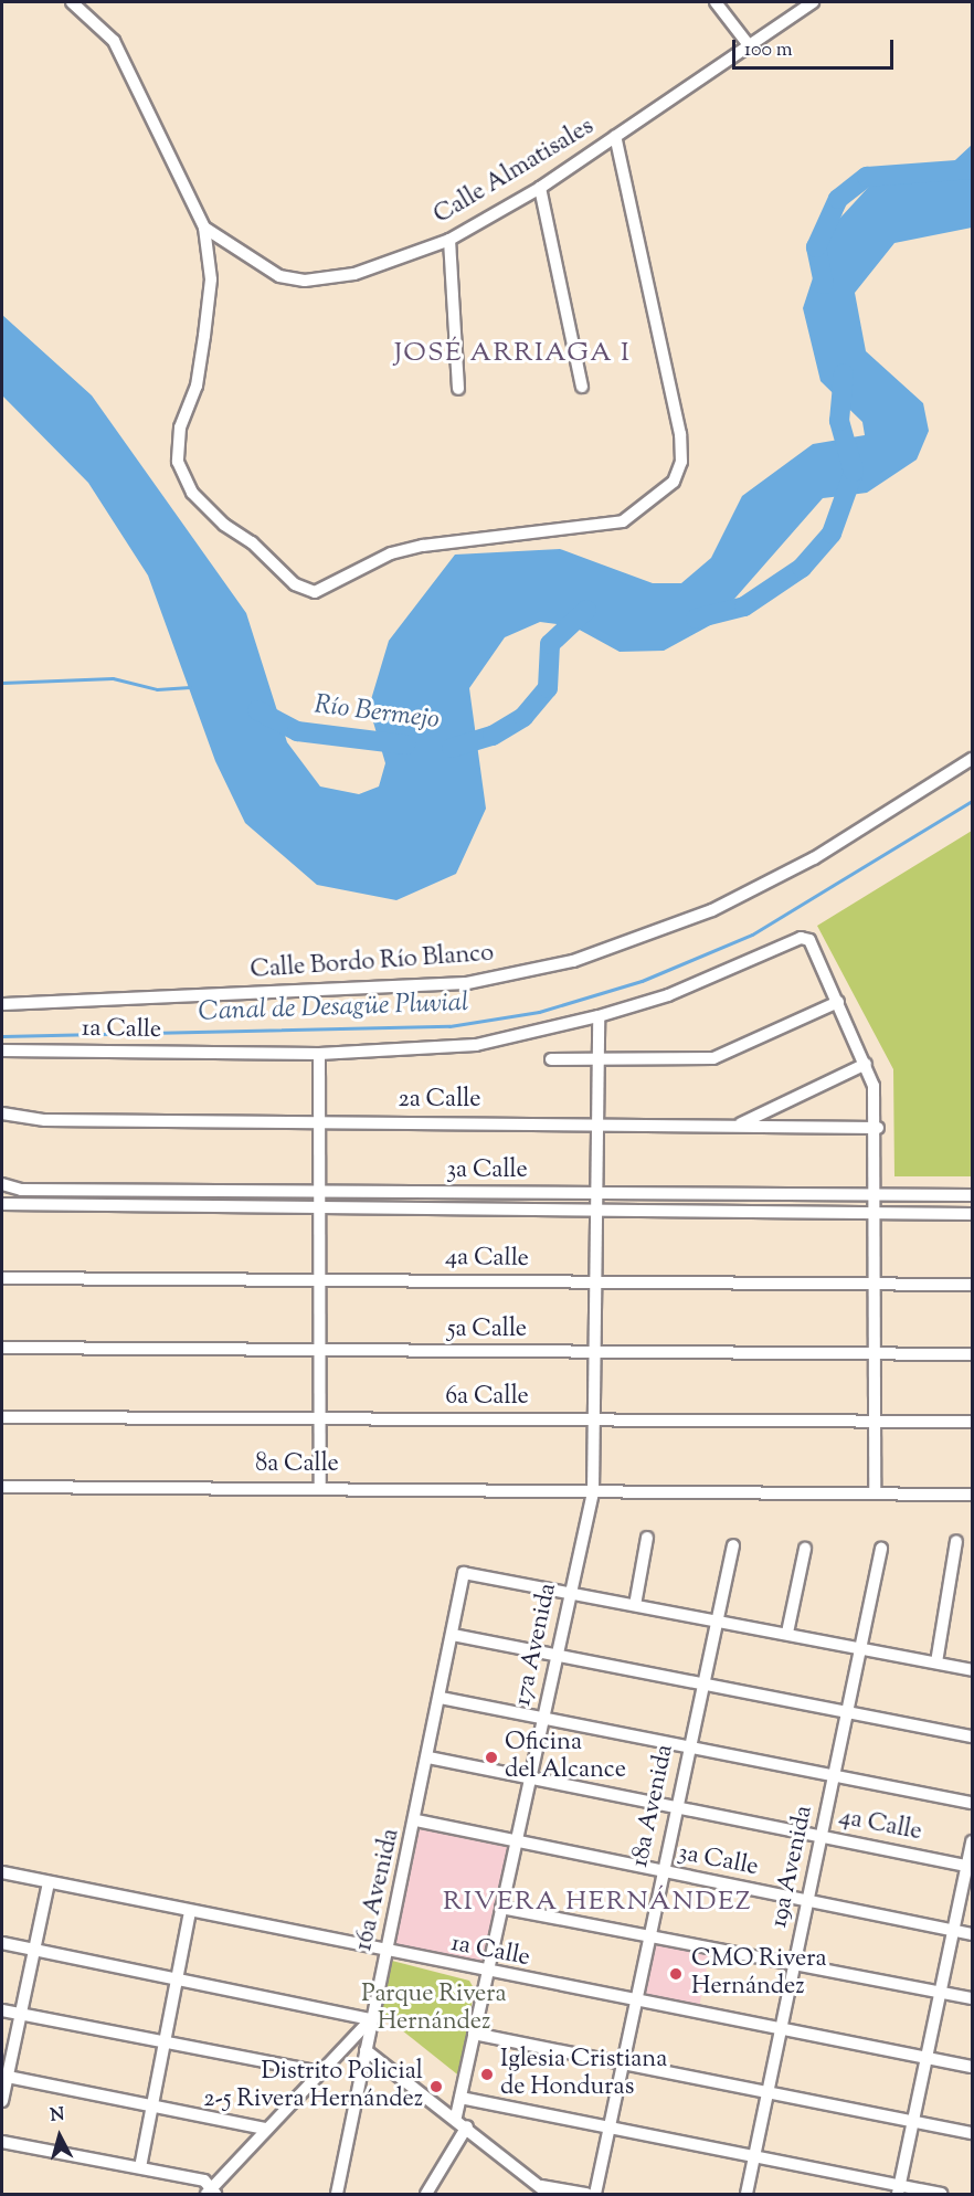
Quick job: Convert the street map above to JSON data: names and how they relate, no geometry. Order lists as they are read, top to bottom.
{
  "streets": {
    "street": [
      "Calle Almatisales",
      "Calle Bordo Río Blanco",
      "1a Calle",
      "2a Calle",
      "3a Calle",
      "4a Calle",
      "5a Calle",
      "6a Calle",
      "8a Calle",
      "17a Avenida",
      "18a Avenida",
      "19a Avenida",
      "16a Avenida"
    ]
  },
  "crossings": [
    ["1a Calle", "17a Avenida"],
    ["1a Calle", "18a Avenida"],
    ["1a Calle", "19a Avenida"],
    ["1a Calle", "16a Avenida"],
    ["2a Calle", "17a Avenida"],
    ["3a Calle", "17a Avenida"],
    ["3a Calle", "18a Avenida"],
    ["3a Calle", "19a Avenida"],
    ["3a Calle", "16a Avenida"],
    ["4a Calle", "17a Avenida"],
    ["4a Calle", "18a Avenida"],
    ["4a Calle", "19a Avenida"],
    ["4a Calle", "16a Avenida"],
    ["5a Calle", "17a Avenida"],
    ["6a Calle", "17a Avenida"],
    ["8a Calle", "17a Avenida"],
    ["17a Avenida", "16a Avenida"]
  ],
  "districts": ["JOSÉ ARRIAGA I", "RIVERA HERNÁNDEZ"],
  "water": ["Río Bermejo", "Canal de Desagüe Pluvial"],
  "parks": ["Parque Rivera Hernández"],
  "places": [
    "Oficina del Alcance",
    "CMO Rivera Hernández",
    "Iglesia Cristiana de Honduras",
    "Distrito Policial 2-5 Rivera Hernández"
  ],
  "scale_bar": "100 m",
  "north": "top"
}
